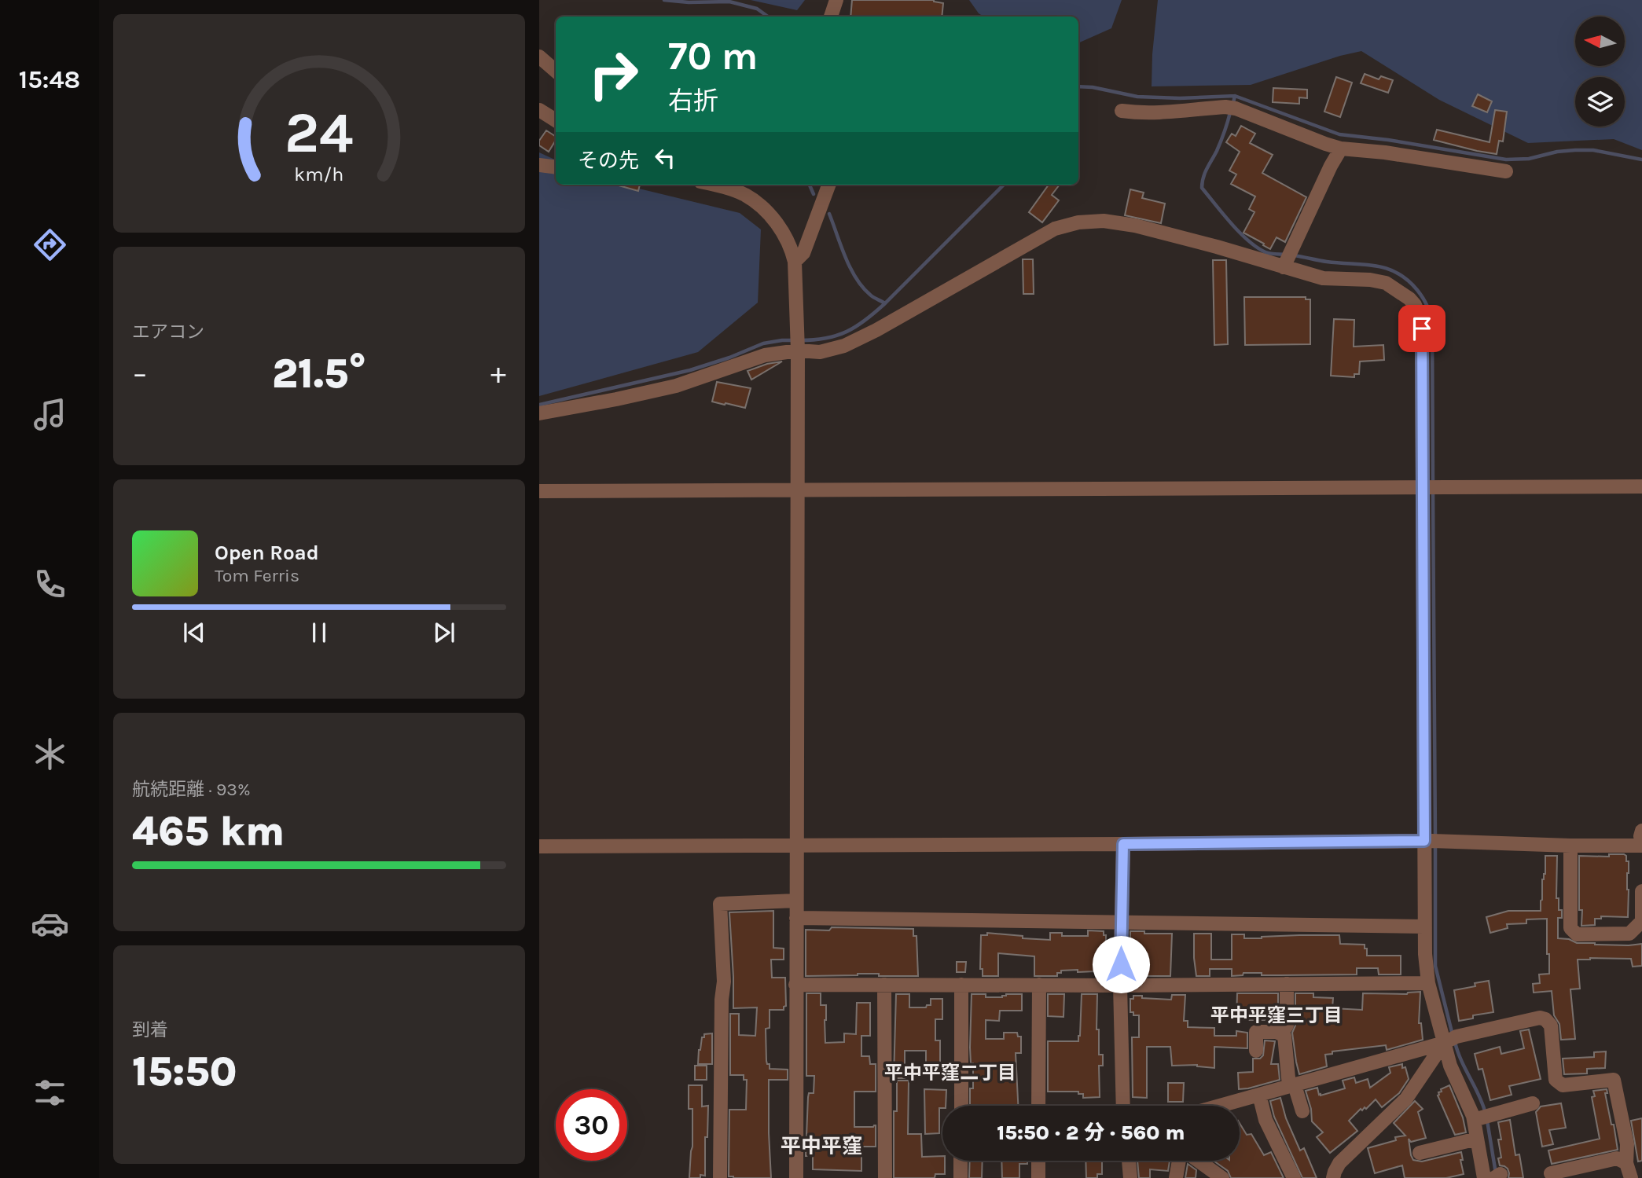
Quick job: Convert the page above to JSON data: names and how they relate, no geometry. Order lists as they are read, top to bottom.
{
  "districts": ["平中平窪三丁目", "平中平窪二丁目", "平中平窪"],
  "north": "left",
  "page": {
    "tabs": "15:48",
    "turn": ["70 m", "右折"],
    "then": "その先",
    "tile": [
      "エアコン",
      ["航続距離 · 93%", "465 km"],
      ["到着", "15:50"]
    ],
    "heat": ["−", "21.5°", "+"],
    "song": ["Open Road", "Tom Ferris"],
    "limit": "30",
    "trip": "15:50 · 2 分 · 560 m",
    "gauge": ["24", "km/h"]
  }
}
